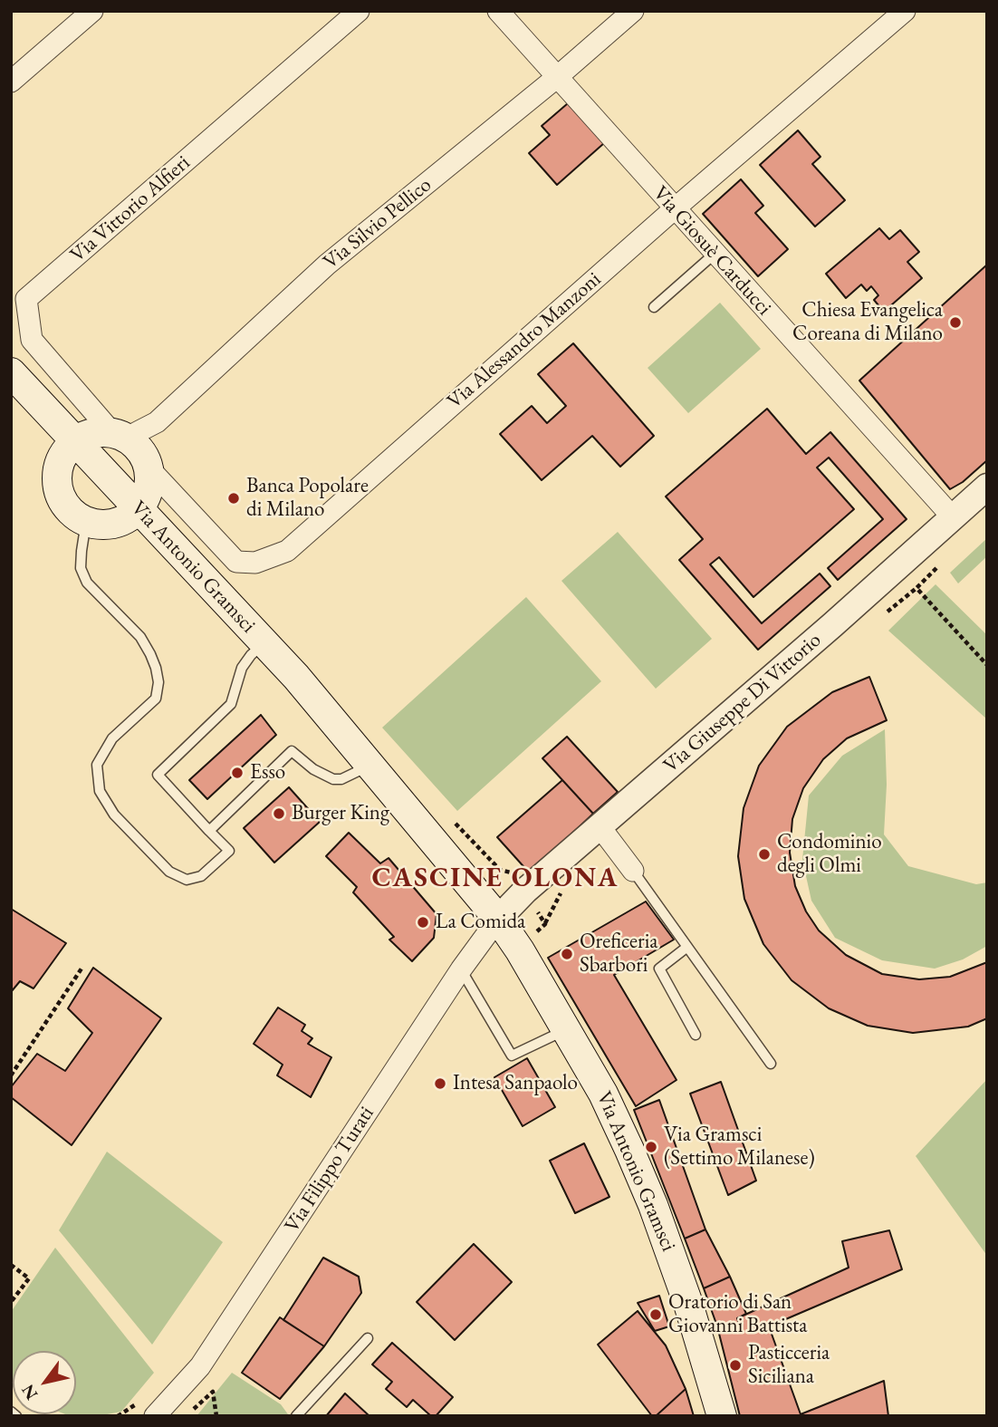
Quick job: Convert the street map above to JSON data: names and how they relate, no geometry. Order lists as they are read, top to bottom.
{
  "streets": {
    "main road": ["Via Antonio Gramsci"],
    "street": [
      "Via Vittorio Alfieri",
      "Via Silvio Pellico",
      "Via Giosuè Carducci",
      "Via Alessandro Manzoni",
      "Via Giuseppe Di Vittorio",
      "Via Filippo Turati"
    ]
  },
  "crossings": [
    ["Via Vittorio Alfieri", "Via Silvio Pellico"],
    ["Via Silvio Pellico", "Via Giosuè Carducci"],
    ["Via Giosuè Carducci", "Via Alessandro Manzoni"],
    ["Via Giosuè Carducci", "Via Giuseppe Di Vittorio"],
    ["Via Antonio Gramsci", "Via Giuseppe Di Vittorio"],
    ["Via Antonio Gramsci", "Via Filippo Turati"],
    ["Via Giuseppe Di Vittorio", "Via Filippo Turati"]
  ],
  "districts": ["CASCINE OLONA"],
  "places": [
    "Chiesa Evangelica Coreana di Milano",
    "Banca Popolare di Milano",
    "Esso",
    "Burger King",
    "Condominio degli Olmi",
    "La Comida",
    "Oreficeria Sbarbori",
    "Intesa Sanpaolo",
    "Via Gramsci (Settimo Milanese)",
    "Oratorio di San Giovanni Battista",
    "Pasticceria Siciliana"
  ],
  "north": "bottom left"
}
